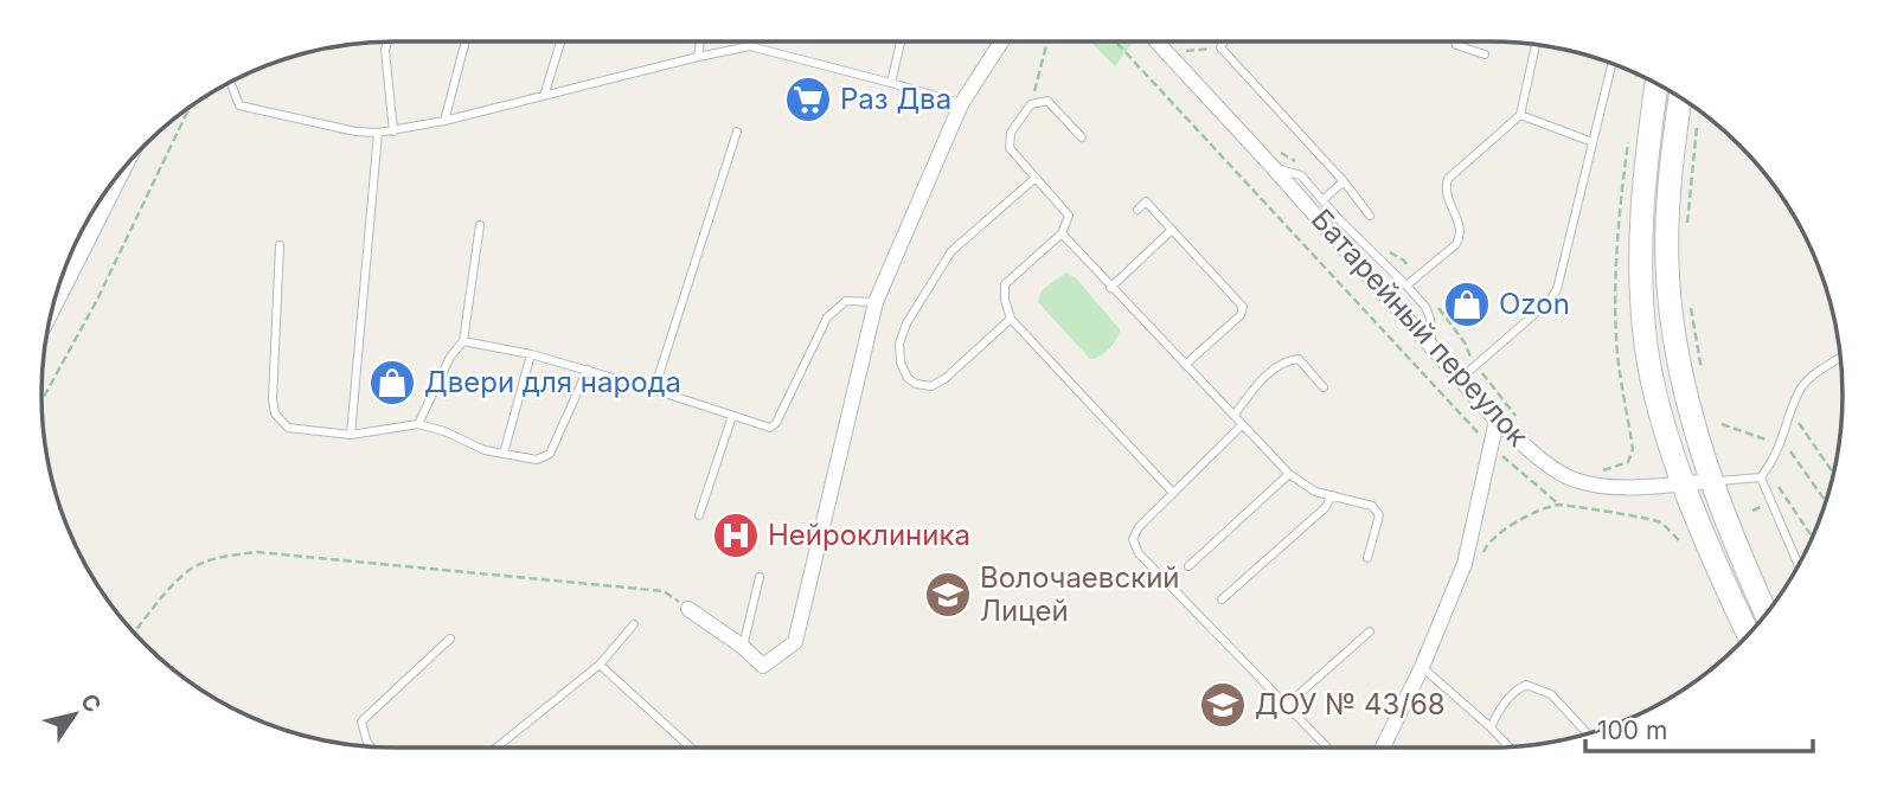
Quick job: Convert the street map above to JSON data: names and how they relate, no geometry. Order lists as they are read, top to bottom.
{
  "streets": {
    "street": ["Батарейный переулок"]
  },
  "places": {
    "supermarket": ["Раз Два"],
    "shop": ["Ozon", "Двери для народа"],
    "hospital": ["Нейроклиника"],
    "school or university": ["Волочаевский Лицей", "ДОУ № 43/68"]
  },
  "scale_bar": "100 m",
  "north": "top right"
}
